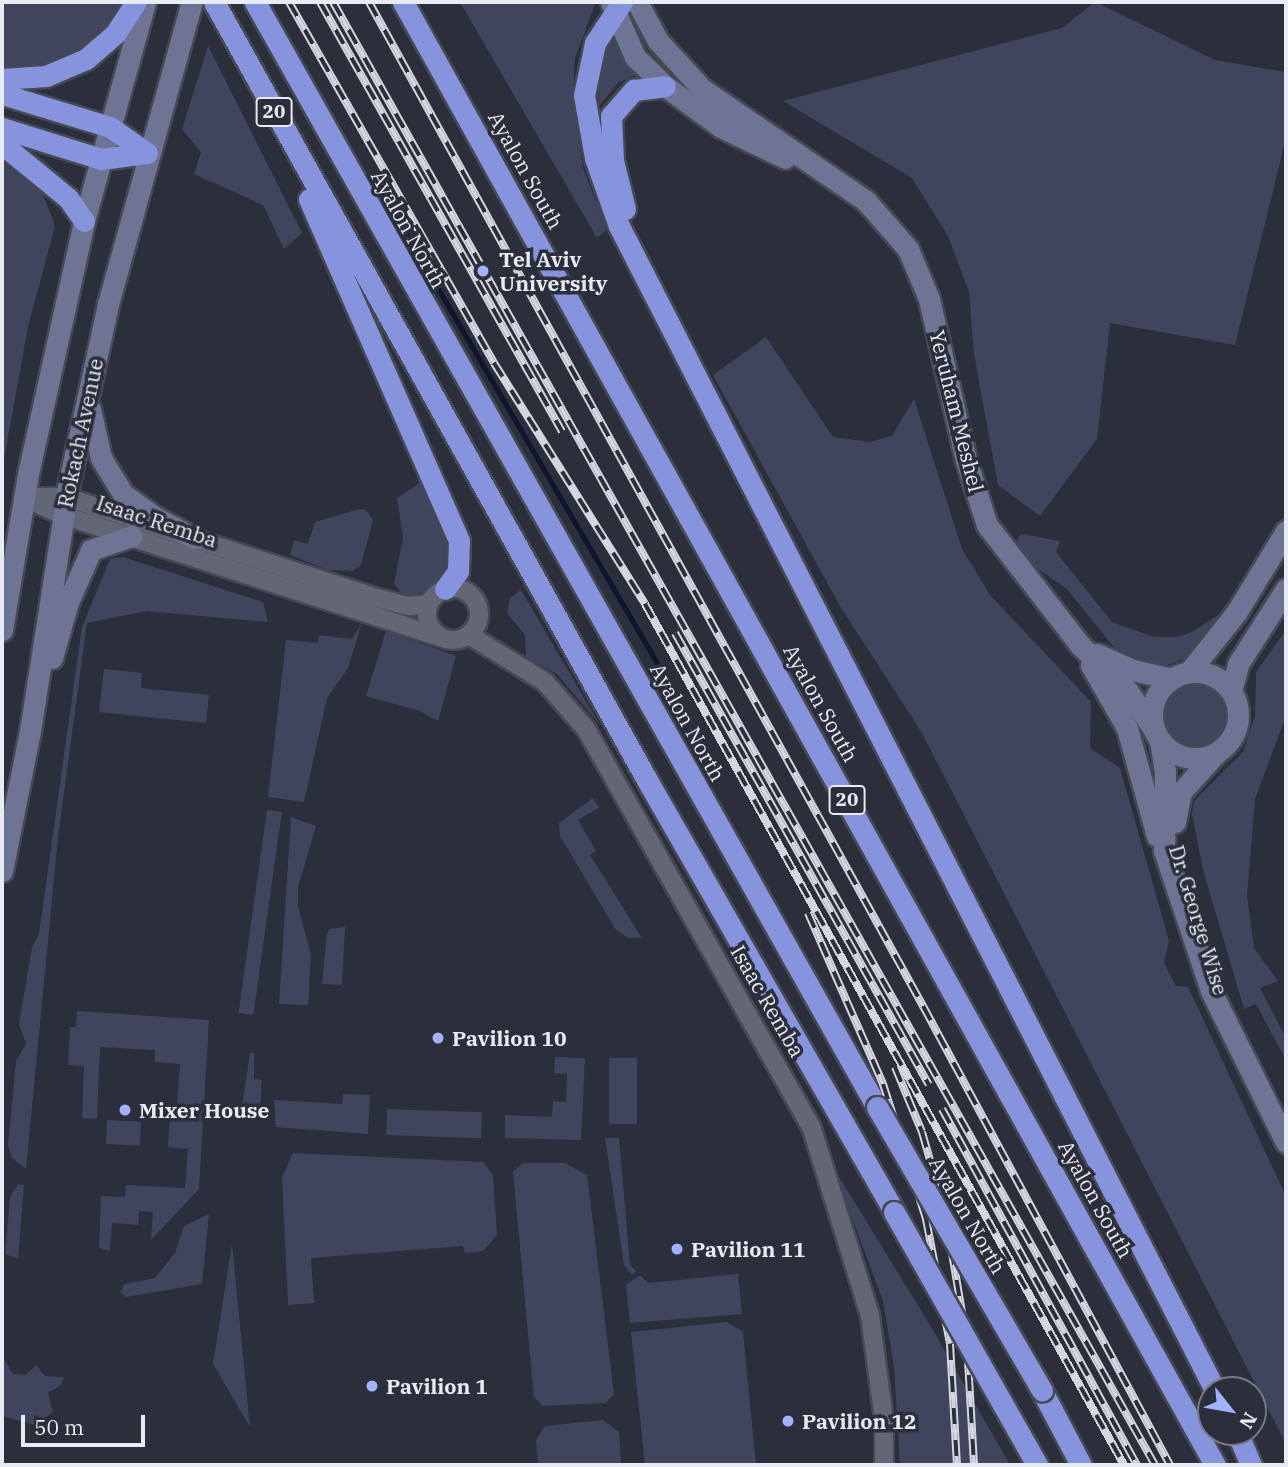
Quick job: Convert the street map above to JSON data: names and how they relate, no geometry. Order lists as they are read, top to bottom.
{
  "streets": {
    "highway": ["20", "Ayalon South", "Ayalon North"],
    "street": [
      "Yeruham Meshel",
      "Rokach Avenue",
      "Isaac Remba",
      "Dr. George Wise"
    ]
  },
  "crossings": [
    ["Yeruham Meshel", "Dr. George Wise"],
    ["Rokach Avenue", "Isaac Remba"]
  ],
  "places": [
    "Tel Aviv University",
    "Pavilion 10",
    "Mixer House",
    "Pavilion 11",
    "Pavilion 1",
    "Pavilion 12"
  ],
  "scale_bar": "50 m",
  "north": "bottom right"
}
